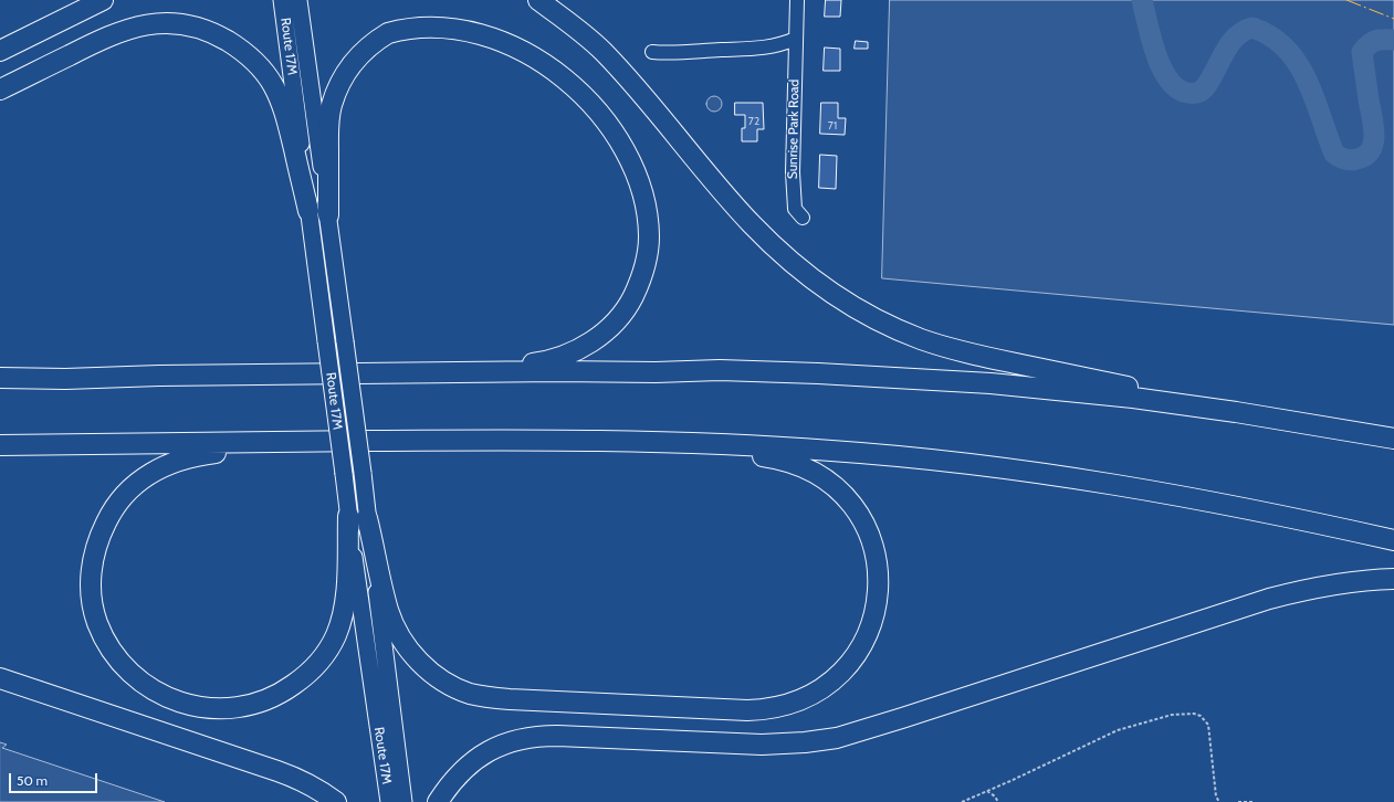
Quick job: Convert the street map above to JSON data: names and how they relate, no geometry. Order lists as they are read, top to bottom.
{
  "streets": {
    "main road": ["Route 17M"],
    "street": ["Sunrise Park Road"]
  },
  "house_numbers": ["72", "71"],
  "scale_bar": "50 m"
}
